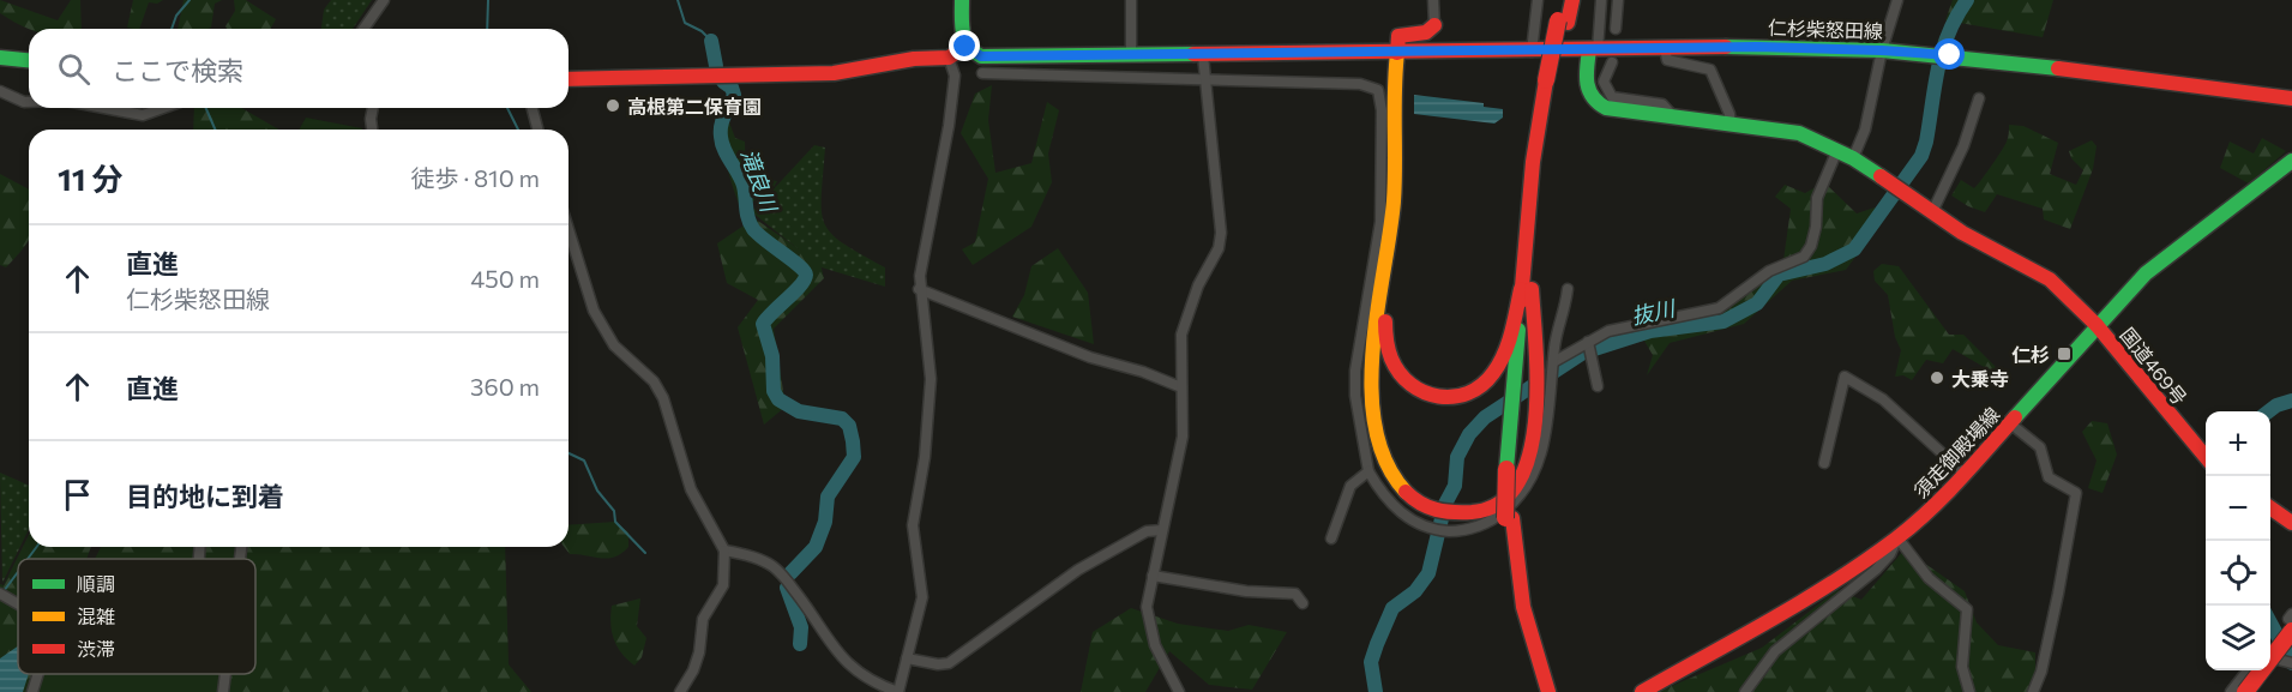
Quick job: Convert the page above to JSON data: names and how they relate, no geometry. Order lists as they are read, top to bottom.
{
  "streets": {
    "main road": ["仁杉柴怒田線", "国道469号", "須走御殿場線"]
  },
  "crossings": [
    ["仁杉柴怒田線", "国道469号"],
    ["国道469号", "須走御殿場線"]
  ],
  "water": ["滝良川", "抜川"],
  "places": {
    "other": ["高根第二保育園", "大乗寺"],
    "transit": ["仁杉"]
  },
  "legend": ["順調", "混雑", "渋滞"],
  "page": {
    "search": "ここで検索",
    "heading": ["11 分", "徒歩 · 810 m"],
    "list": [
      ["直進", "仁杉柴怒田線", "450 m"],
      ["直進", "360 m"],
      "目的地に到着"
    ],
    "map_buttons": ["+", "−"]
  }
}
